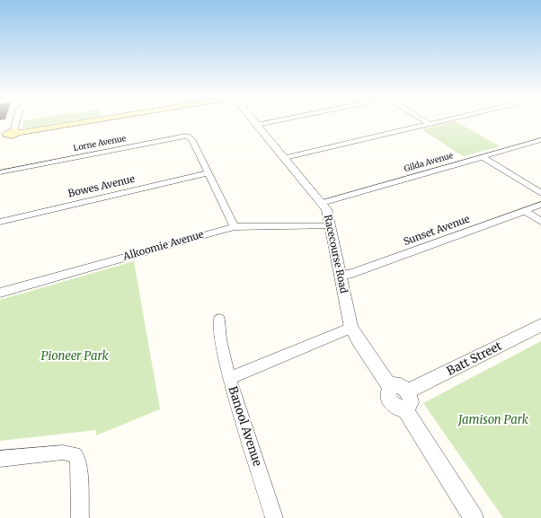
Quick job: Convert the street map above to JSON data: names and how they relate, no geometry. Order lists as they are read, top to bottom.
{
  "streets": {
    "street": [
      "Lorne Avenue",
      "Gilda Avenue",
      "Bowes Avenue",
      "Sunset Avenue",
      "Alkoomie Avenue",
      "Racecourse Road",
      "Batt Street",
      "Banool Avenue"
    ]
  },
  "crossings": [
    ["Lorne Avenue", "Bowes Avenue"],
    ["Lorne Avenue", "Alkoomie Avenue"],
    ["Gilda Avenue", "Racecourse Road"],
    ["Sunset Avenue", "Racecourse Road"],
    ["Alkoomie Avenue", "Racecourse Road"],
    ["Racecourse Road", "Batt Street"],
    ["Racecourse Road", "Banool Avenue"]
  ],
  "parks": ["Pioneer Park", "Jamison Park"]
}
